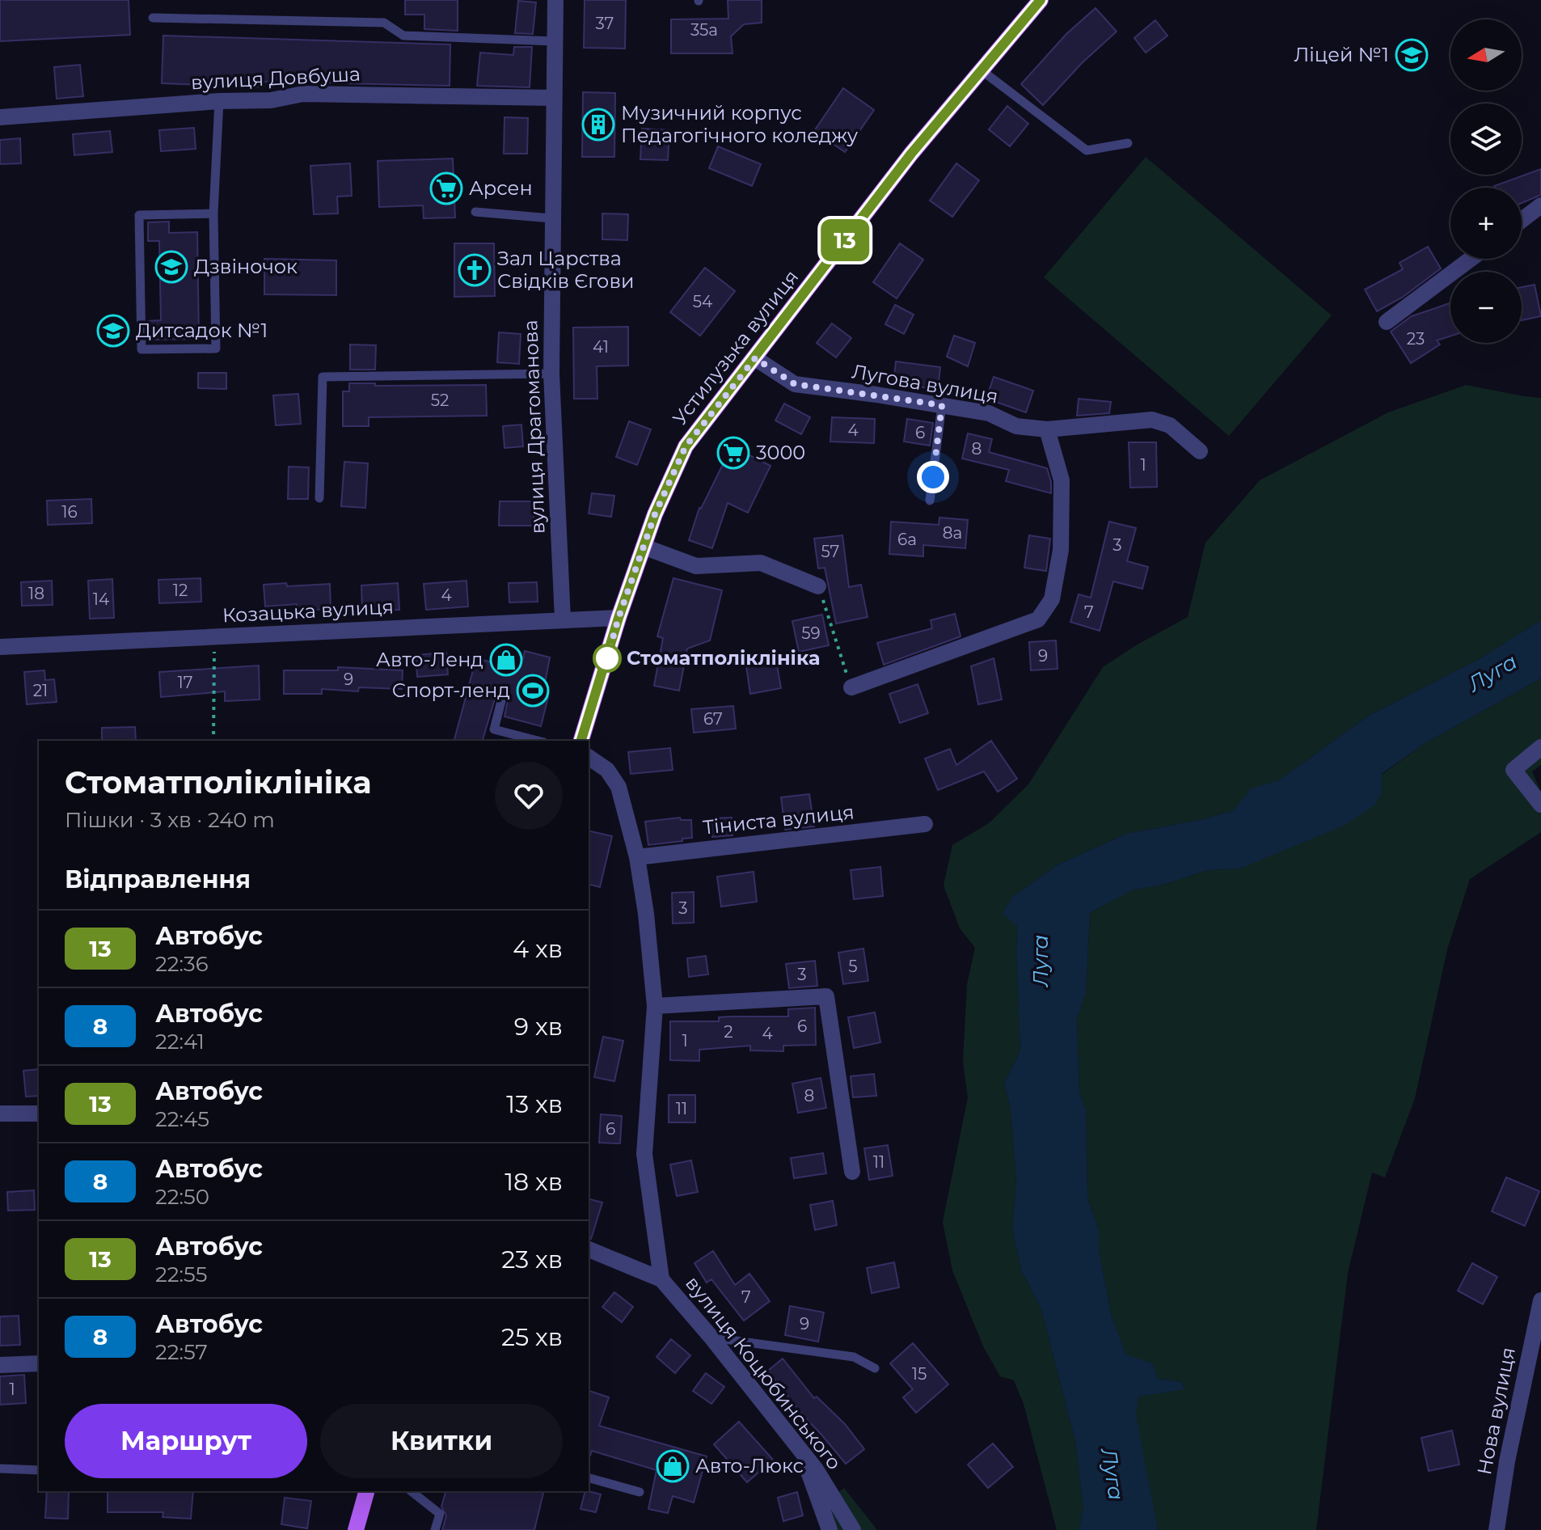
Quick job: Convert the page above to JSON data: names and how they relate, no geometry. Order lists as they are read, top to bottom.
{
  "streets": {
    "main road": ["Устилузька вулиця"],
    "street": [
      "вулиця Довбуша",
      "Лугова вулиця",
      "вулиця Драгоманова",
      "Козацька вулиця",
      "Тіниста вулиця",
      "вулиця Коцюбинського",
      "Нова вулиця"
    ]
  },
  "crossings": [
    ["вулиця Довбуша", "вулиця Драгоманова"],
    ["Устилузька вулиця", "Лугова вулиця"],
    ["Устилузька вулиця", "Козацька вулиця"],
    ["вулиця Драгоманова", "Козацька вулиця"]
  ],
  "water": ["Луга"],
  "places": {
    "school or university": ["Ліцей №1", "Дзвіночок", "Дитсадок №1"],
    "building": ["Музичний корпус Педагогічного коледжу"],
    "supermarket": ["Арсен", "3000"],
    "church": ["Зал Царства Свідків Єгови"],
    "other": ["Стоматполіклініка"],
    "shop": ["Авто-Ленд", "Авто-Люкс"],
    "sports": ["Спорт-ленд"]
  },
  "lines": ["bus line 13"],
  "house_numbers": [
    "37",
    "35а",
    "54",
    "23",
    "41",
    "52",
    "4",
    "6",
    "8",
    "1",
    "16",
    "8а",
    "6а",
    "3",
    "57",
    "12",
    "18",
    "4",
    "14",
    "7",
    "59",
    "9",
    "9",
    "17",
    "21",
    "67",
    "3",
    "5",
    "3",
    "6",
    "2",
    "4",
    "1",
    "8",
    "11",
    "6",
    "11",
    "7",
    "9",
    "15",
    "1"
  ],
  "north": "left",
  "page": {
    "on_map": "13",
    "map_buttons": ["+", "−"],
    "heading": [
      ["Стоматполіклініка", "Пішки · 3 хв · 240 m"],
      "Відправлення"
    ],
    "list": [
      {
        "mark": "13",
        "name": "Автобус",
        "note": "22:36",
        "value": "4 хв"
      },
      {
        "mark": "8",
        "name": "Автобус",
        "note": "22:41",
        "value": "9 хв"
      },
      {
        "mark": "13",
        "name": "Автобус",
        "note": "22:45",
        "value": "13 хв"
      },
      {
        "mark": "8",
        "name": "Автобус",
        "note": "22:50",
        "value": "18 хв"
      },
      {
        "mark": "13",
        "name": "Автобус",
        "note": "22:55",
        "value": "23 хв"
      },
      {
        "mark": "8",
        "name": "Автобус",
        "note": "22:57",
        "value": "25 хв"
      }
    ],
    "buttons": ["Маршрут", "Квитки"]
  }
}
